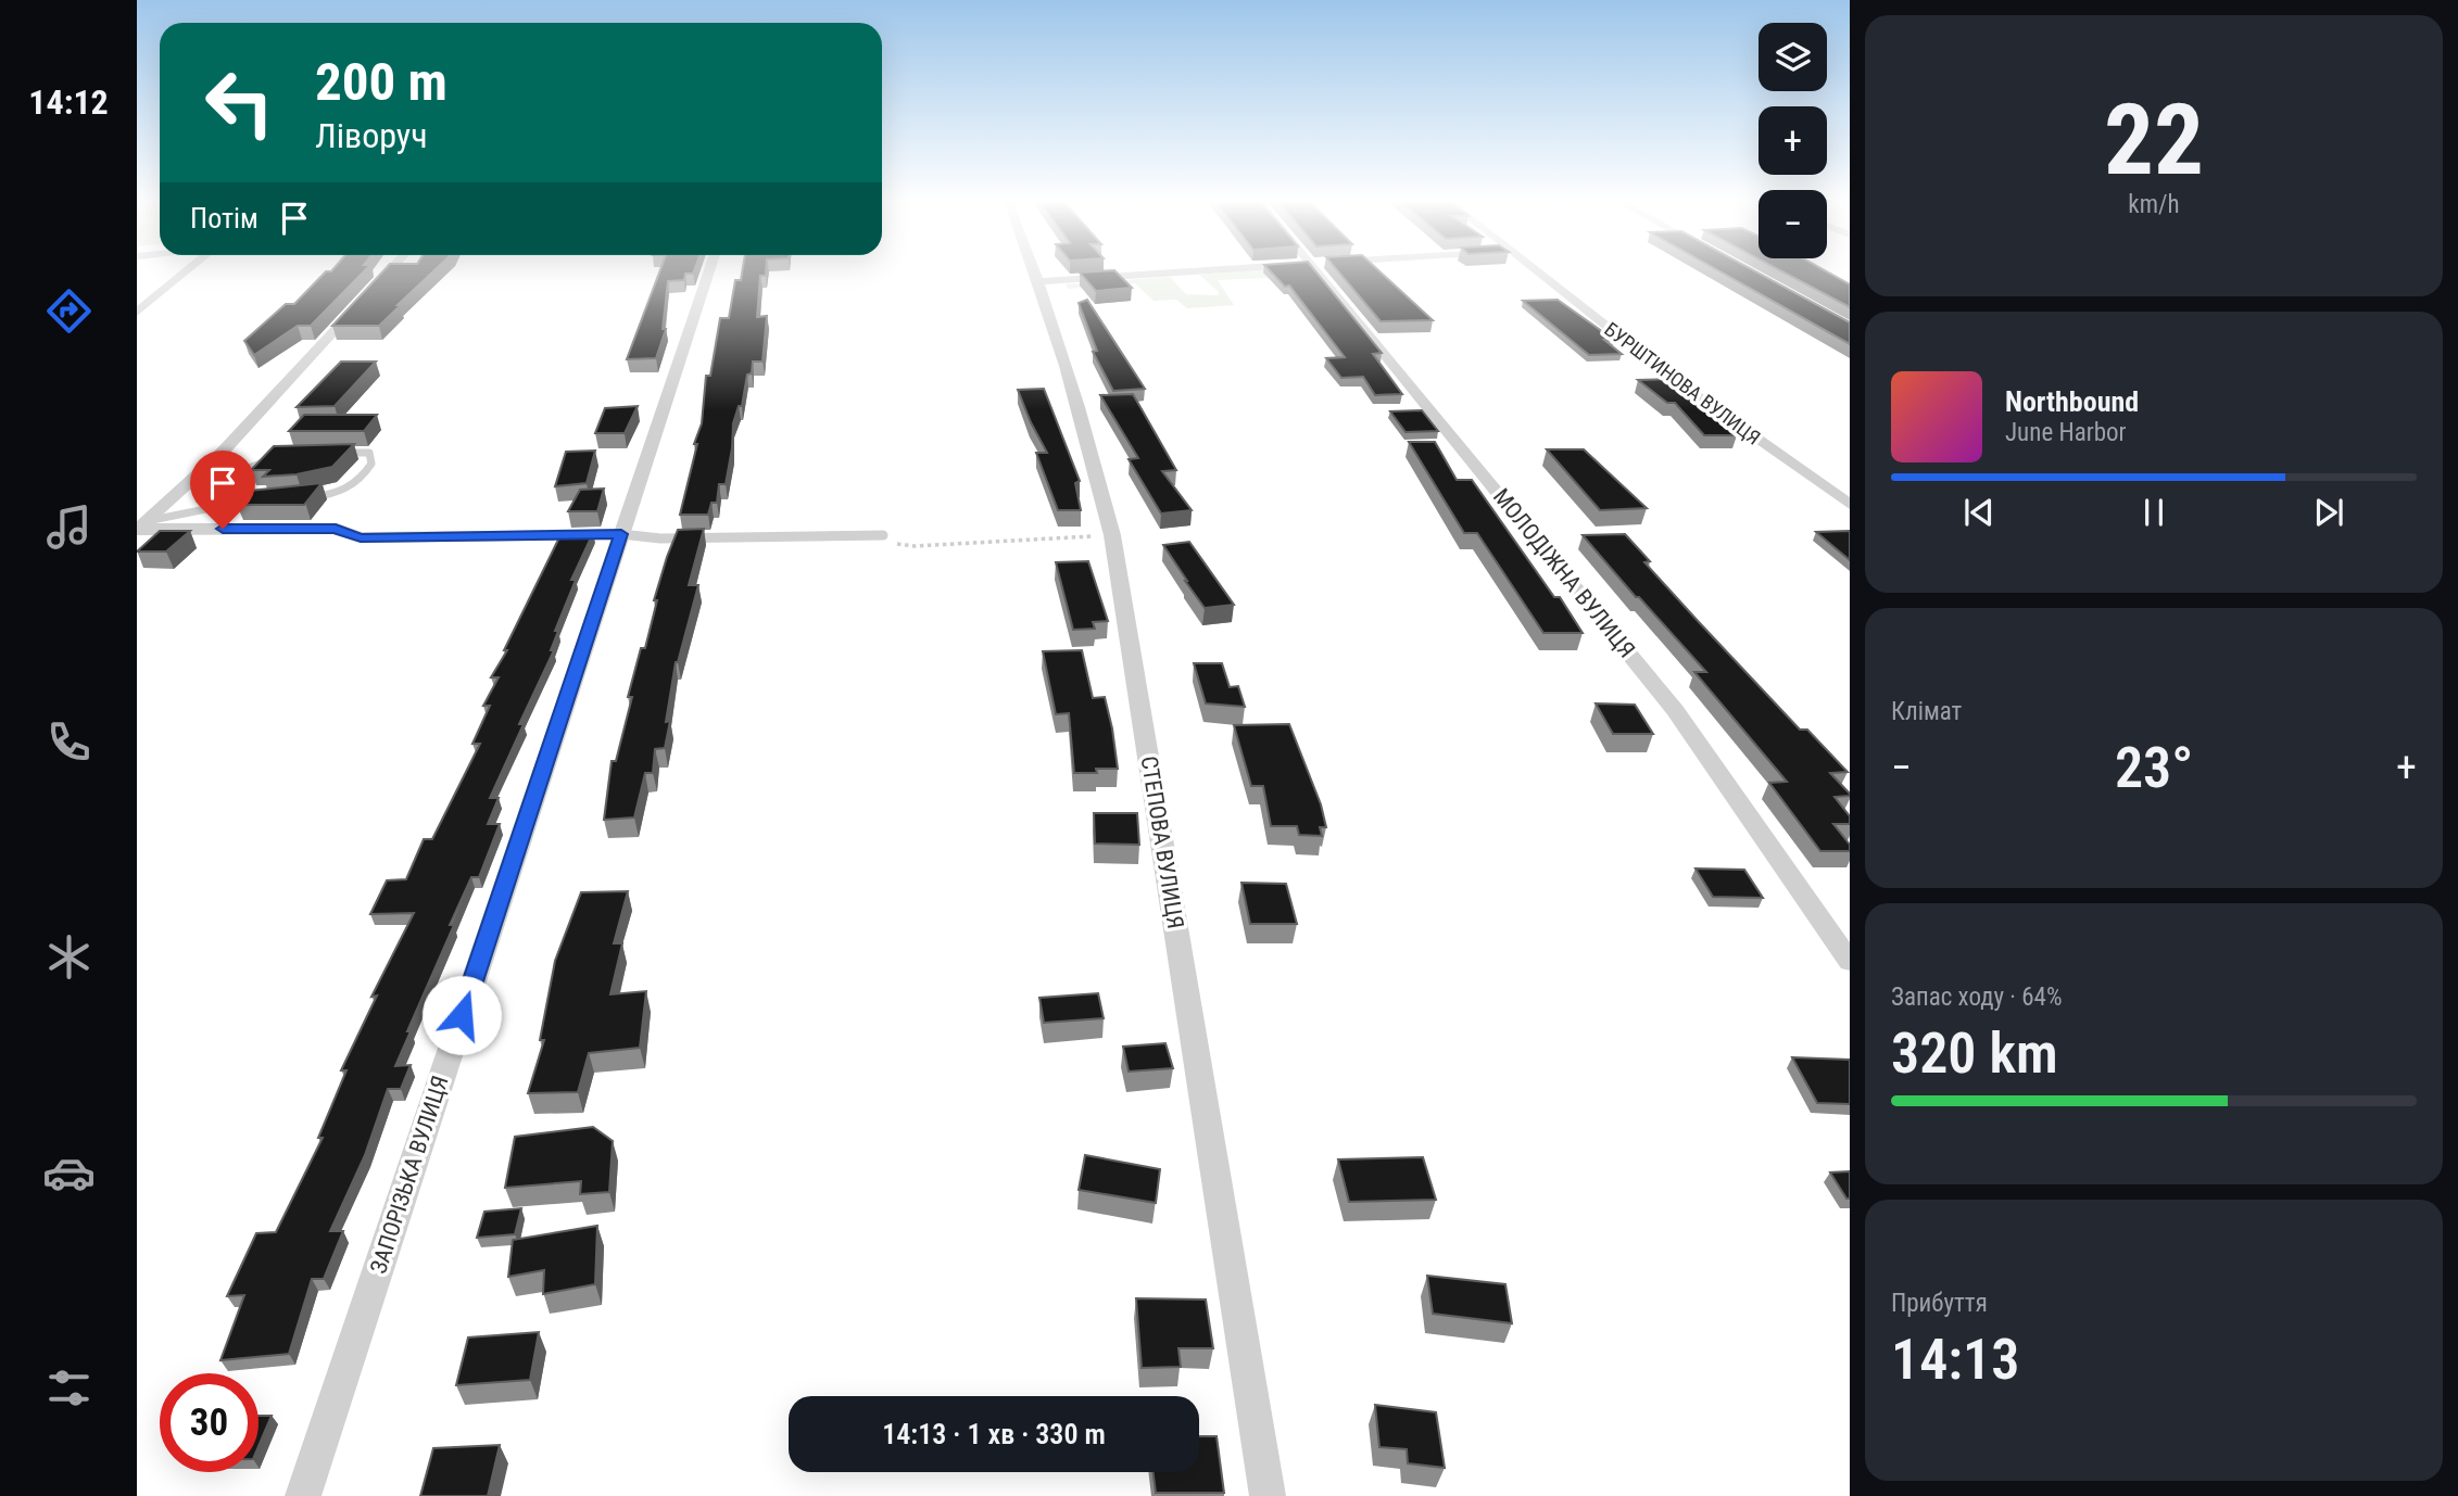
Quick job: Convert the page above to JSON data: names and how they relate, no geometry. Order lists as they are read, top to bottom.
{
  "streets": {
    "street": [
      "БУРШТИНОВА ВУЛИЦЯ",
      "МОЛОДІЖНА ВУЛИЦЯ",
      "СТЕПОВА ВУЛИЦЯ",
      "ЗАПОРІЗЬКА ВУЛИЦЯ"
    ]
  },
  "page": {
    "tabs": "14:12",
    "tile": [
      ["22", "km/h"],
      "Клімат",
      ["Запас ходу · 64%", "320 km"],
      ["Прибуття", "14:13"]
    ],
    "map_buttons": ["+", "−"],
    "turn": ["200 m", "Ліворуч"],
    "then": "Потім",
    "song": ["Northbound", "June Harbor"],
    "heat": ["−", "23°", "+"],
    "limit": "30",
    "trip": "14:13 · 1 хв · 330 m"
  }
}
